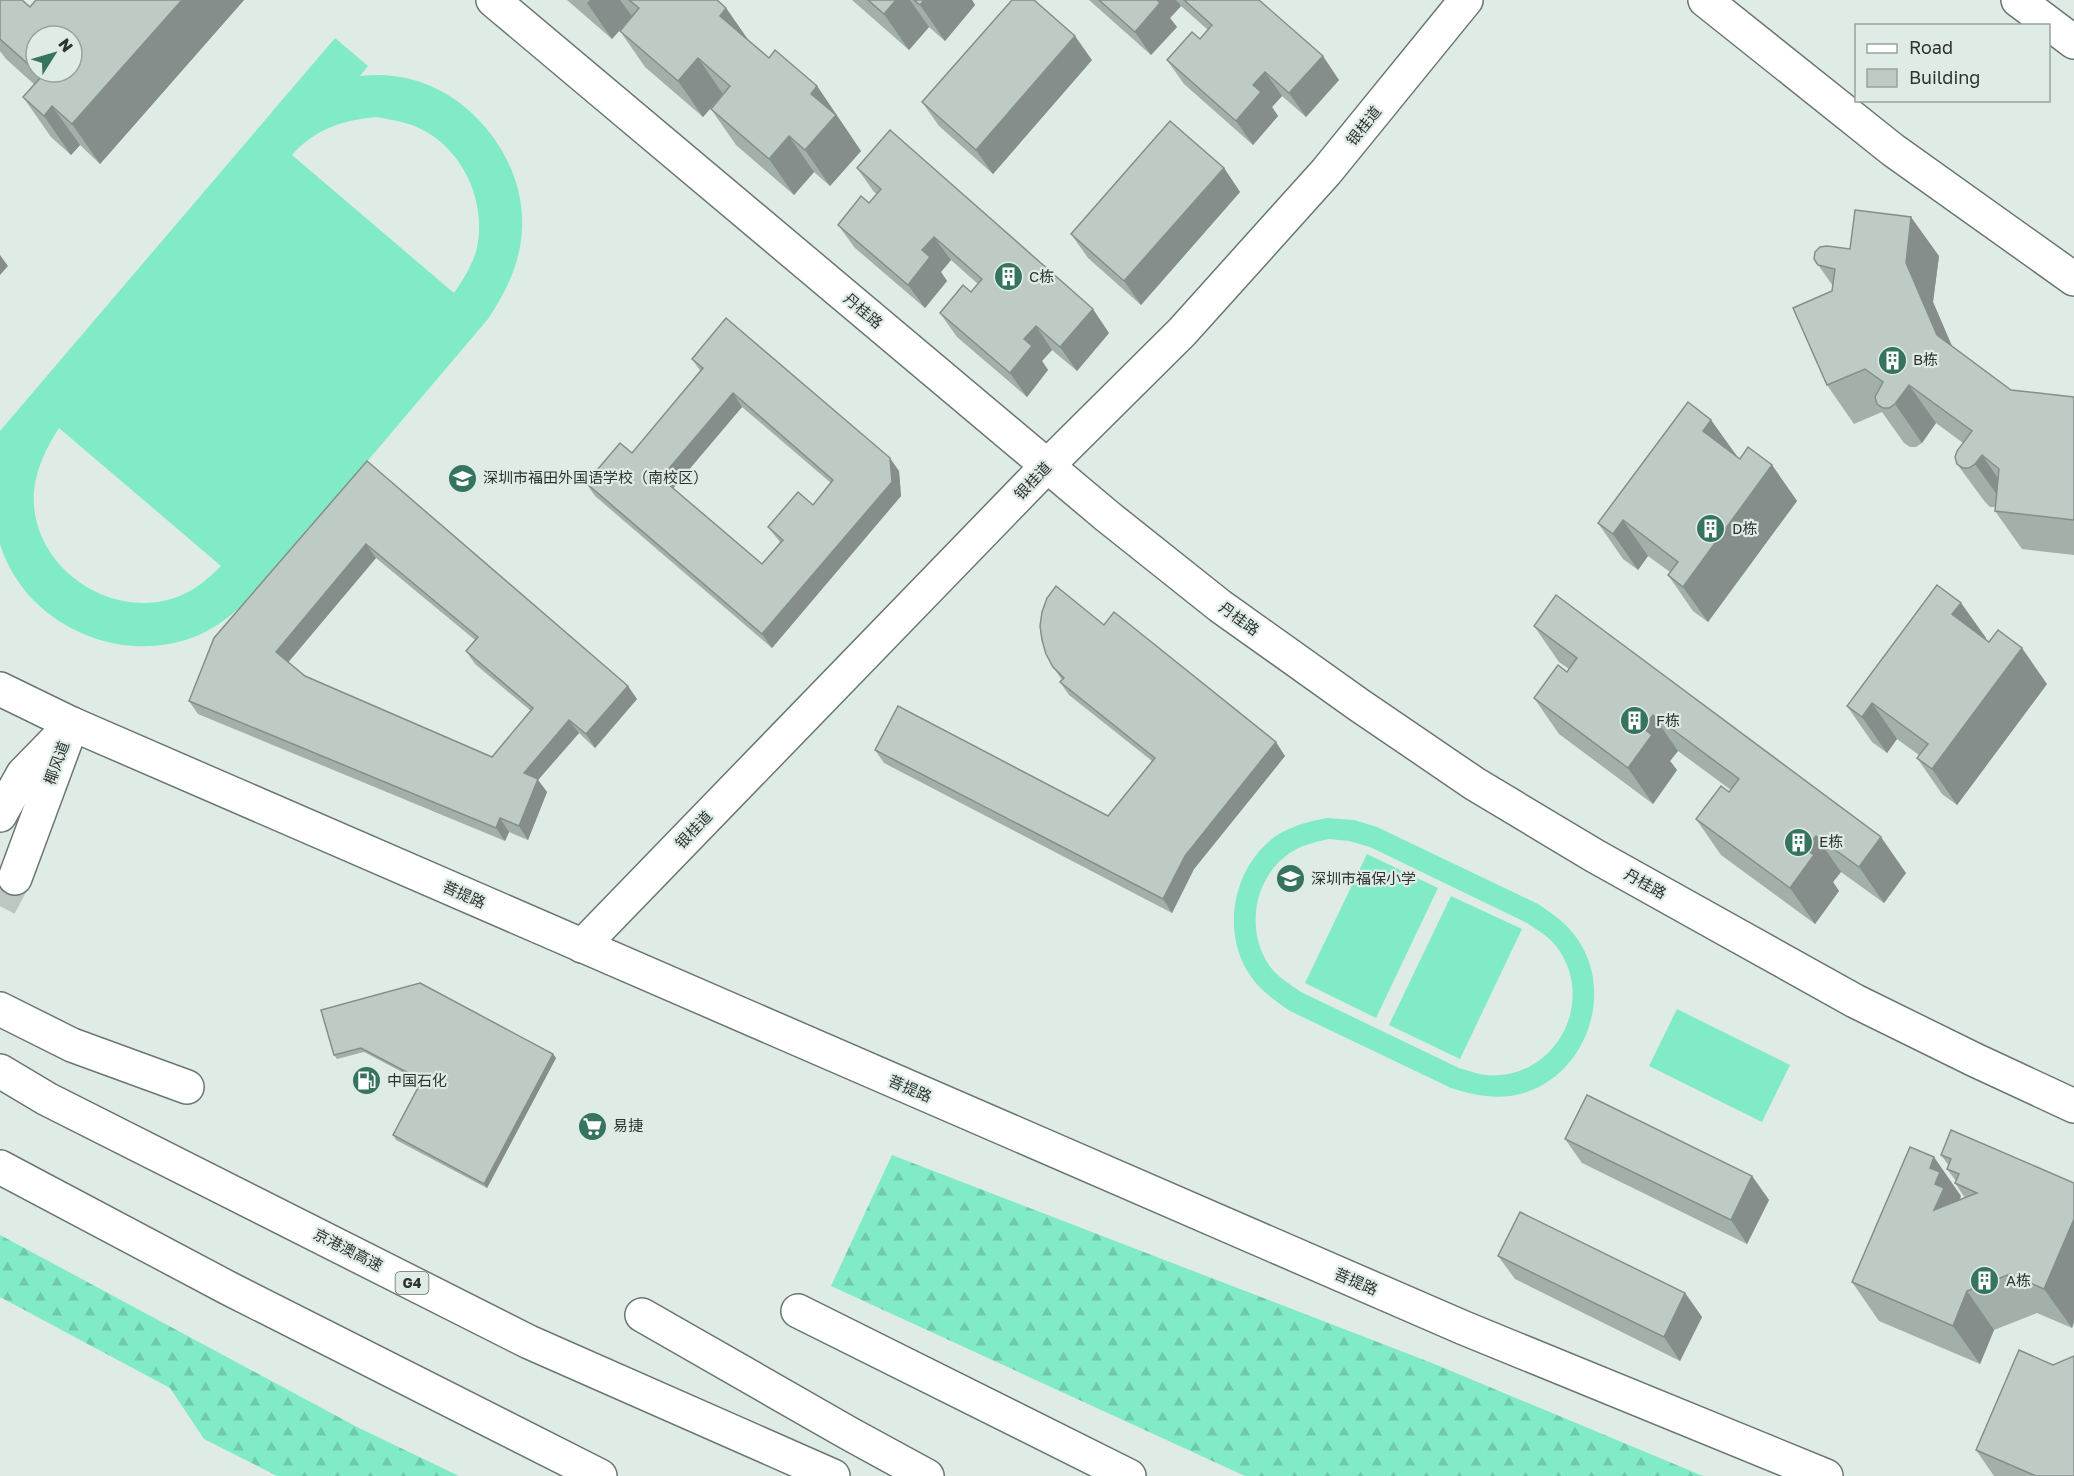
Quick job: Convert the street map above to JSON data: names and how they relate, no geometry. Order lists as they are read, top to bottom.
{
  "streets": {
    "main road": [
      "银桂道",
      "丹桂路",
      "椰风道",
      "菩提路",
      "京港澳高速",
      "G4"
    ]
  },
  "crossings": [
    ["银桂道", "丹桂路"],
    ["银桂道", "菩提路"],
    ["椰风道", "菩提路"]
  ],
  "places": {
    "building": [
      "C栋",
      "B栋",
      "D栋",
      "F栋",
      "E栋",
      "A栋"
    ],
    "school or university": ["深圳市福田外国语学校（南校区）", "深圳市福保小学"],
    "fuel station": ["中国石化"],
    "supermarket": ["易捷"]
  },
  "legend": ["Road", "Building"],
  "north": "top right"
}
